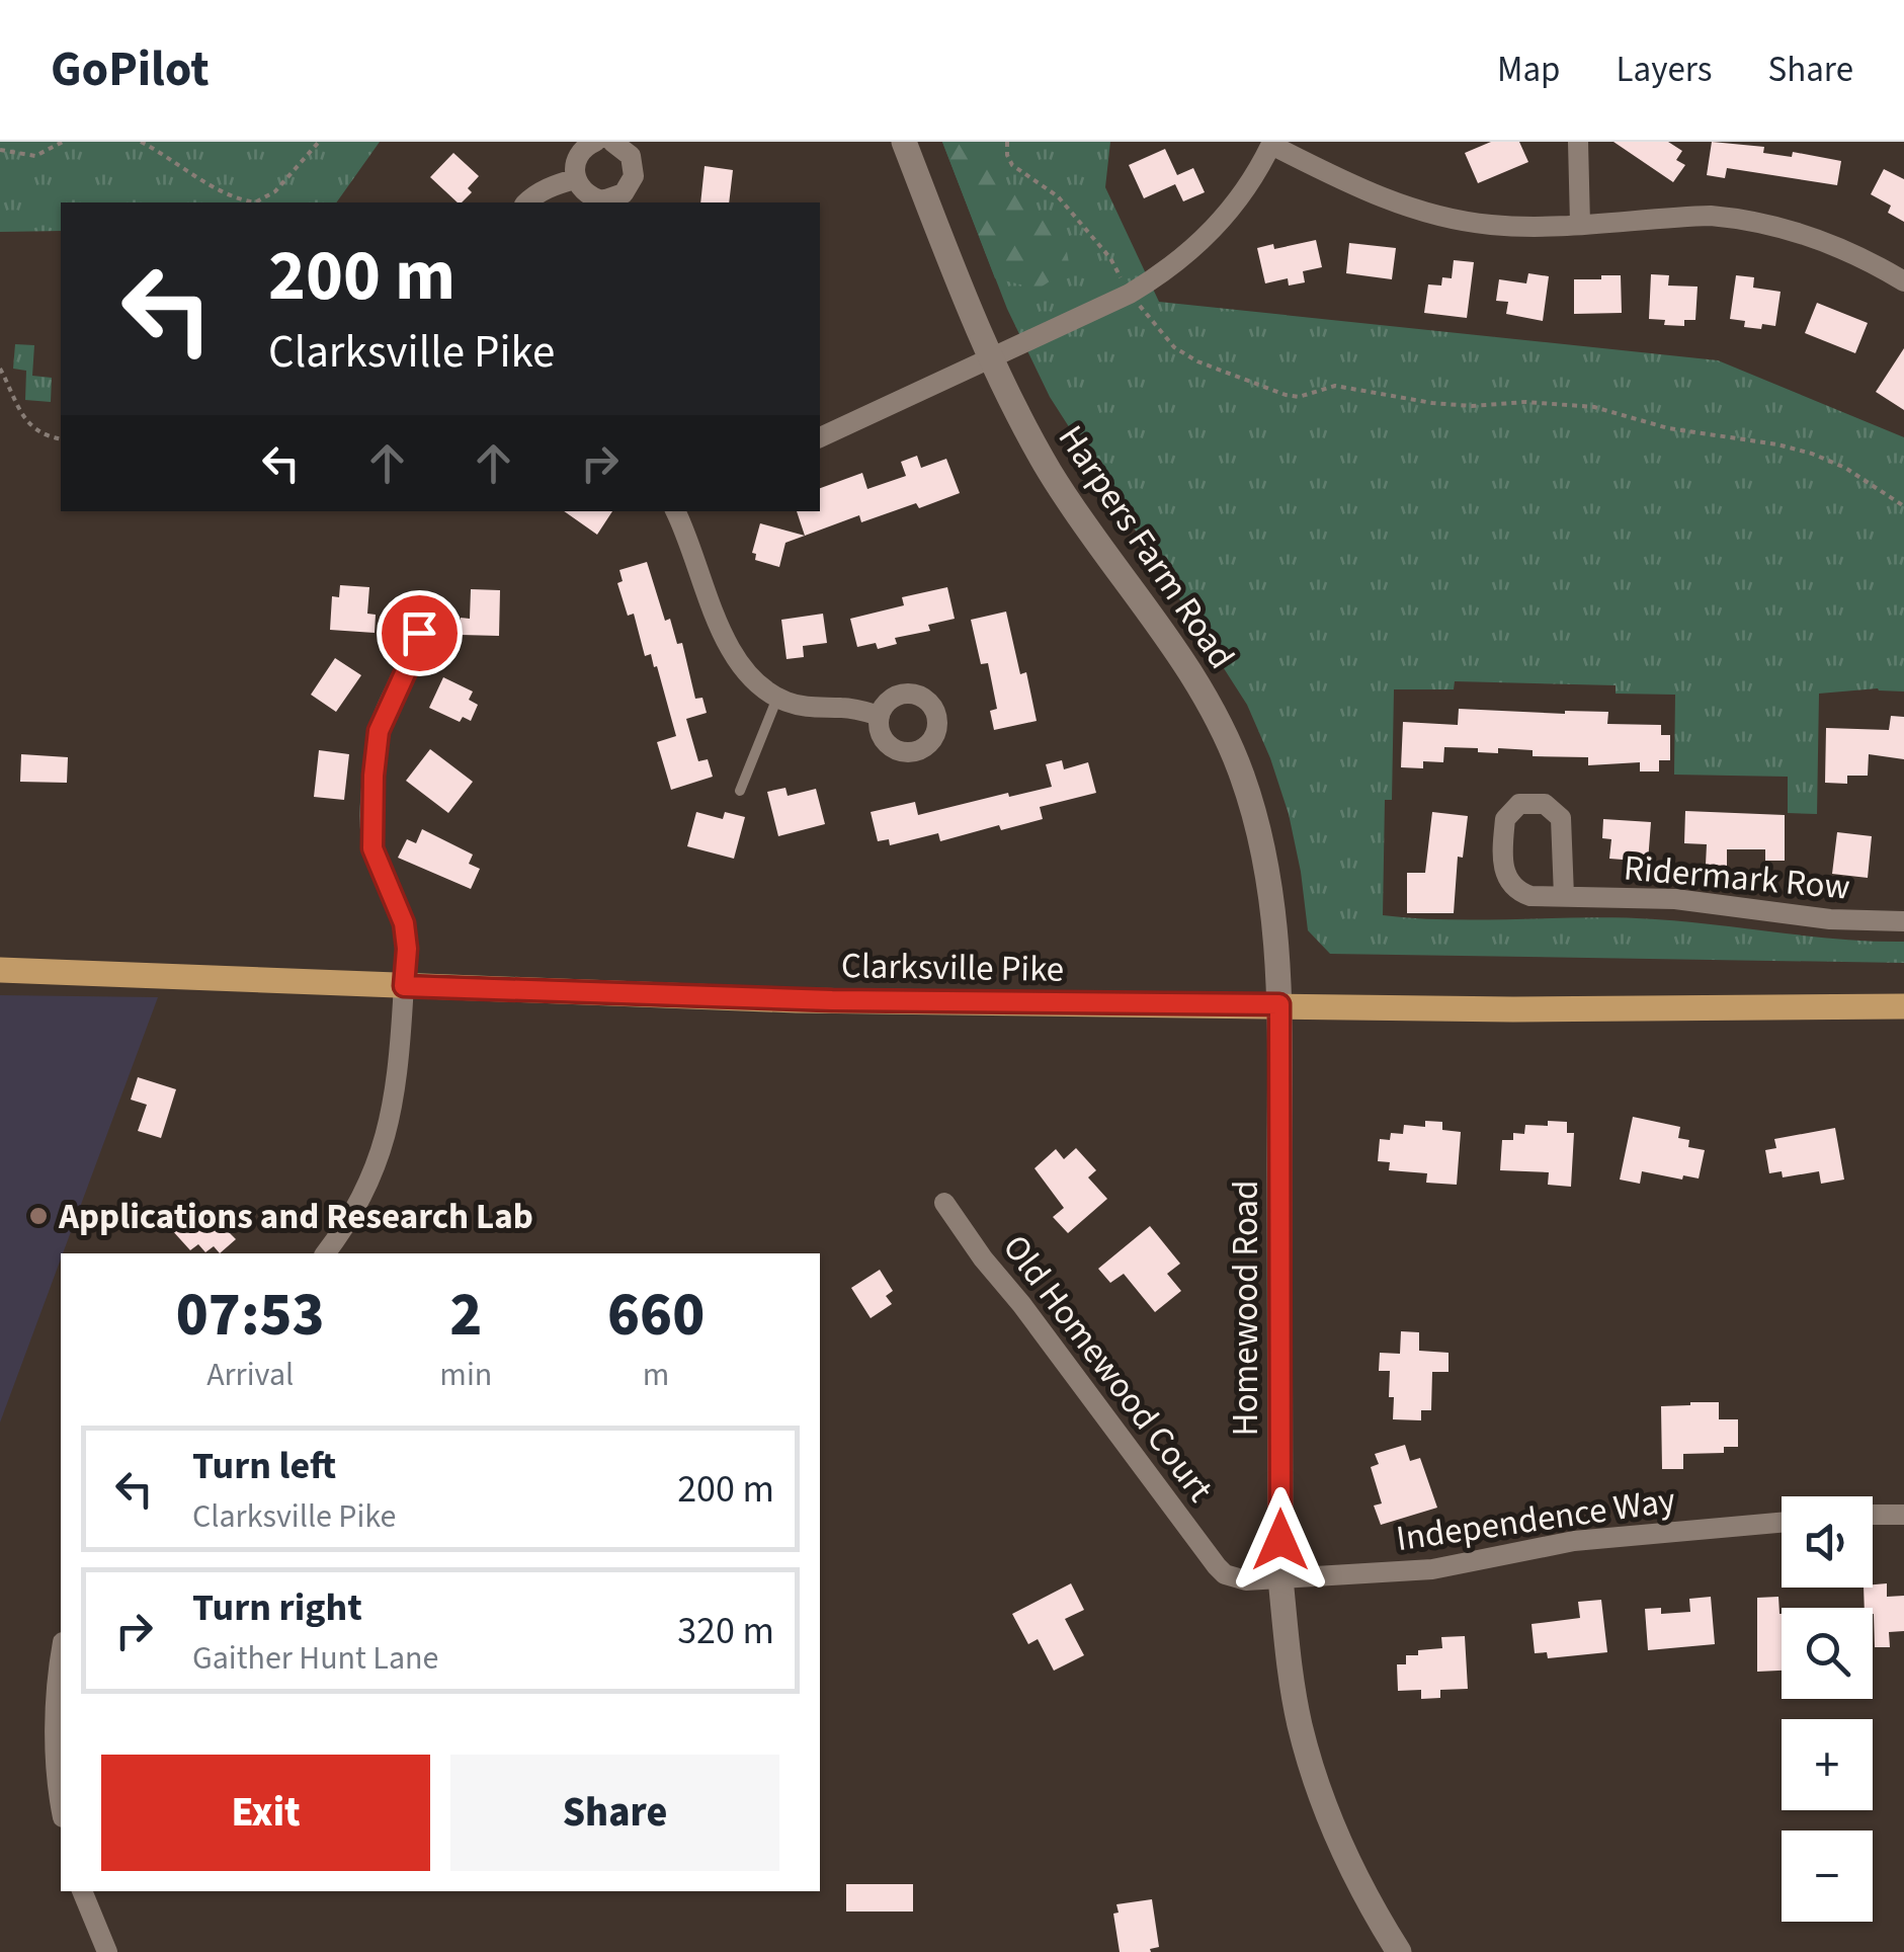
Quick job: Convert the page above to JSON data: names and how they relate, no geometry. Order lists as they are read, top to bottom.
{
  "streets": {
    "main road": ["Clarksville Pike"],
    "street": [
      "Harpers Farm Road",
      "Ridermark Row",
      "Homewood Road",
      "Old Homewood Court",
      "Independence Way"
    ]
  },
  "crossings": [
    ["Harpers Farm Road", "Clarksville Pike"],
    ["Harpers Farm Road", "Homewood Road"],
    ["Clarksville Pike", "Homewood Road"],
    ["Homewood Road", "Old Homewood Court"],
    ["Homewood Road", "Independence Way"],
    ["Old Homewood Court", "Independence Way"]
  ],
  "places": ["Applications and Research Lab"],
  "page": {
    "header": "GoPilot",
    "nav": ["Map", "Layers", "Share"],
    "turn": ["200 m", "Clarksville Pike"],
    "eta": [
      "07:53",
      "Arrival",
      "2",
      "min",
      "660",
      "m"
    ],
    "list": [
      {
        "name": "Turn left",
        "note": "Clarksville Pike",
        "value": "200 m"
      },
      {
        "name": "Turn right",
        "note": "Gaither Hunt Lane",
        "value": "320 m"
      }
    ],
    "map_buttons": ["+", "−"],
    "buttons": ["Exit", "Share"]
  }
}
